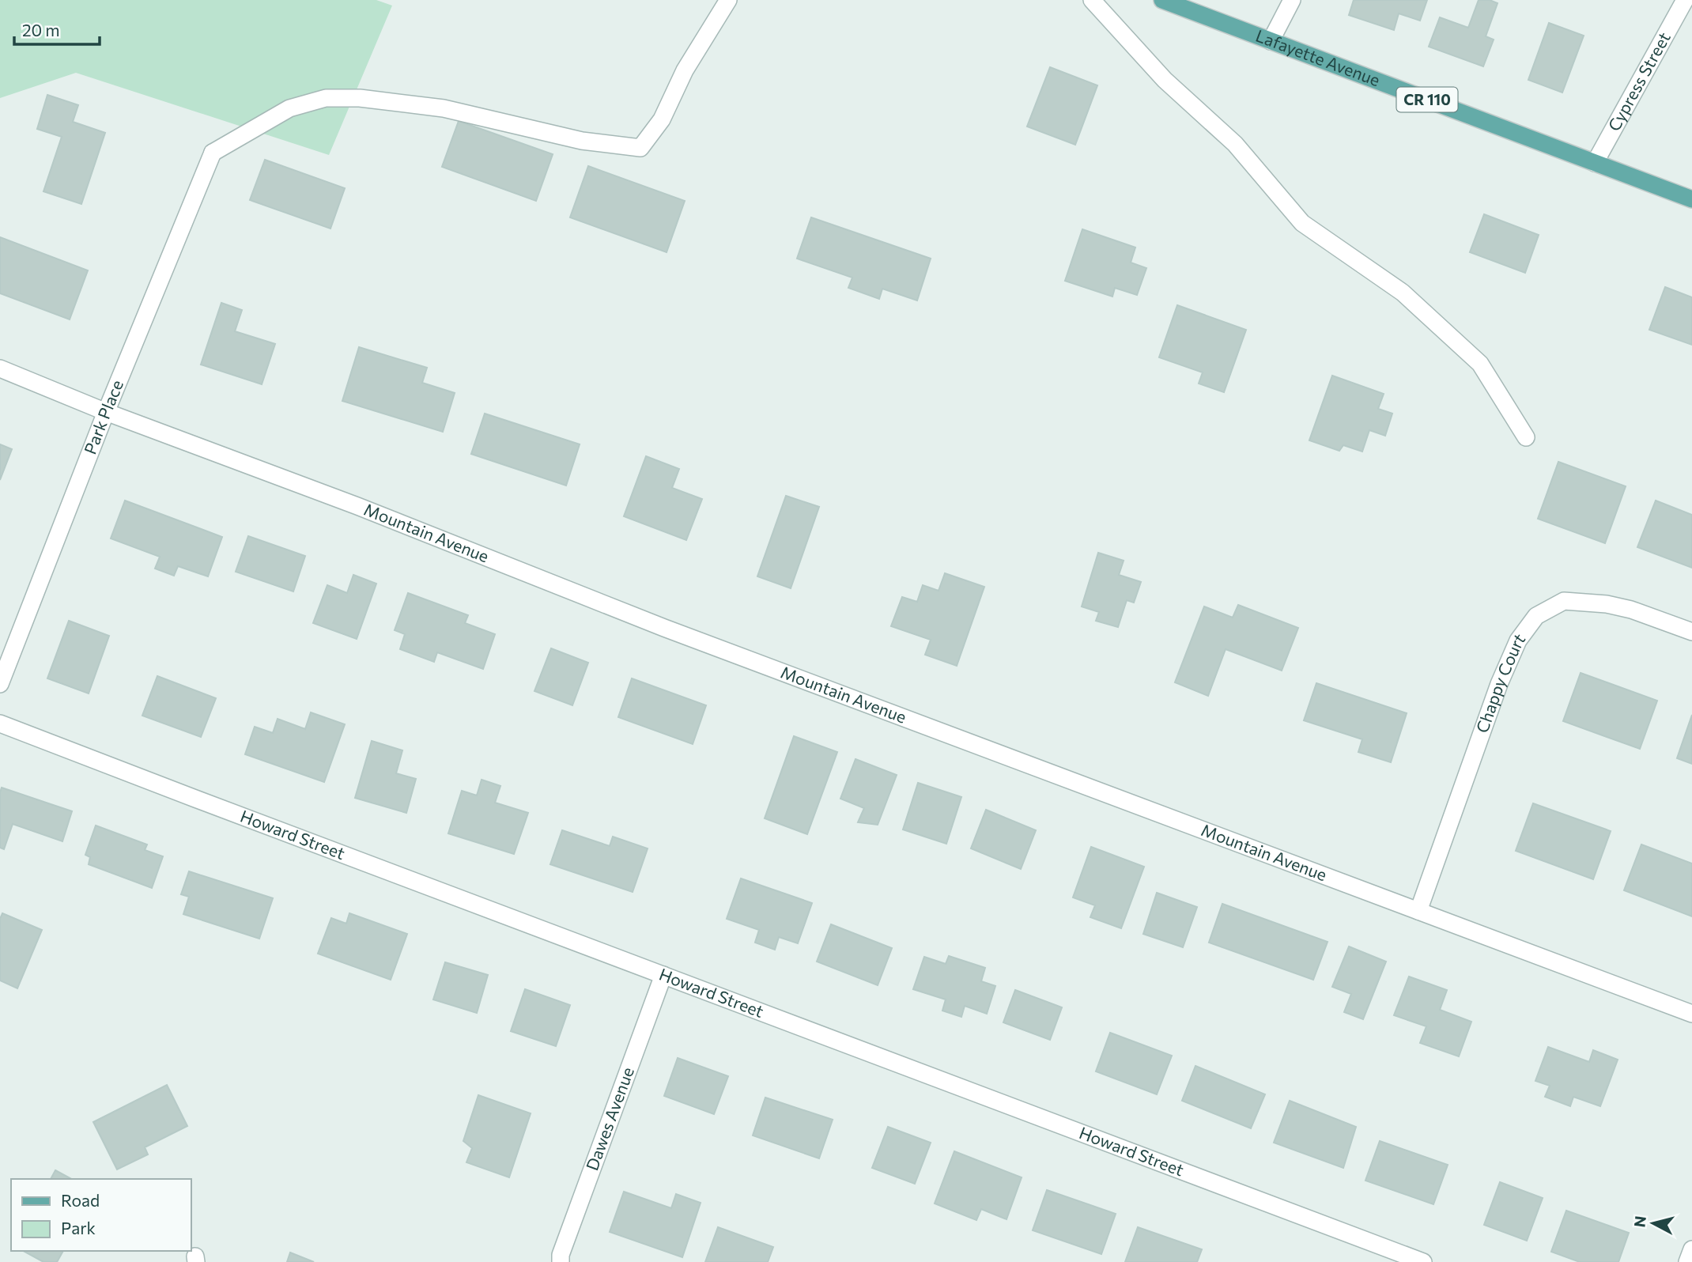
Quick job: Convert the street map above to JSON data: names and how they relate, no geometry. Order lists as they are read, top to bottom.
{
  "streets": {
    "main road": ["Lafayette Avenue", "CR 110"],
    "street": [
      "Cypress Street",
      "Park Place",
      "Mountain Avenue",
      "Chappy Court",
      "Howard Street",
      "Dawes Avenue"
    ]
  },
  "crossings": [
    ["Lafayette Avenue", "Cypress Street"],
    ["Park Place", "Mountain Avenue"],
    ["Mountain Avenue", "Chappy Court"],
    ["Howard Street", "Dawes Avenue"]
  ],
  "legend": ["Road", "Park"],
  "scale_bar": "20 m",
  "north": "left"
}
